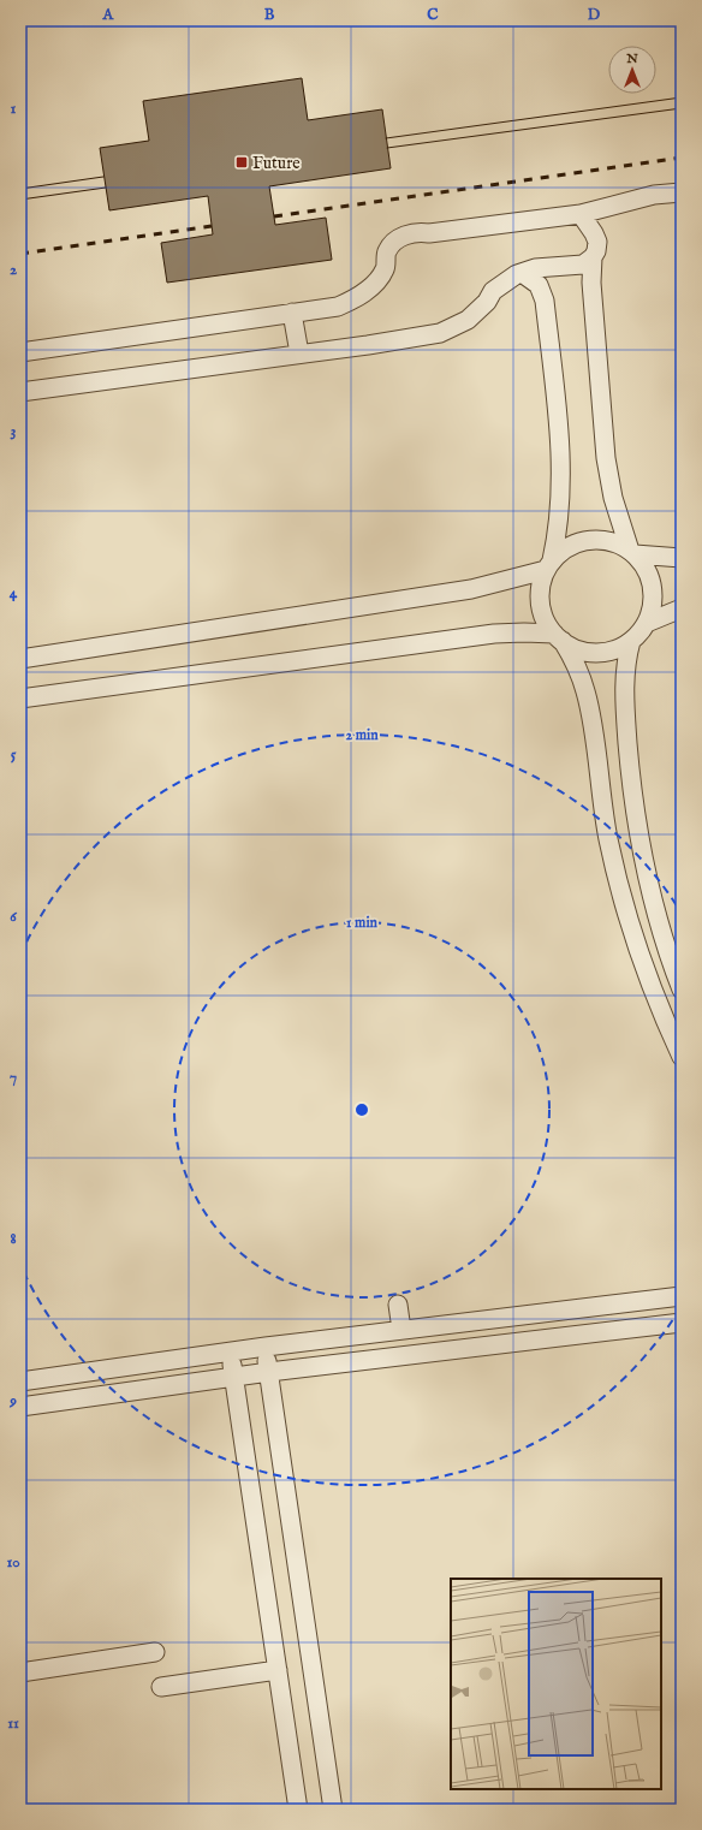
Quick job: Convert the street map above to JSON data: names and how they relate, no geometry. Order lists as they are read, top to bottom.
{
  "places": {
    "transit": ["Future"]
  },
  "north": "top",
  "grid": {
    "columns": [
      "A",
      "B",
      "C",
      "D"
    ],
    "rows": [
      "1",
      "2",
      "3",
      "4",
      "5",
      "6",
      "7",
      "8",
      "9",
      "10",
      "11"
    ]
  },
  "rings": ["2 min", "1 min"]
}
